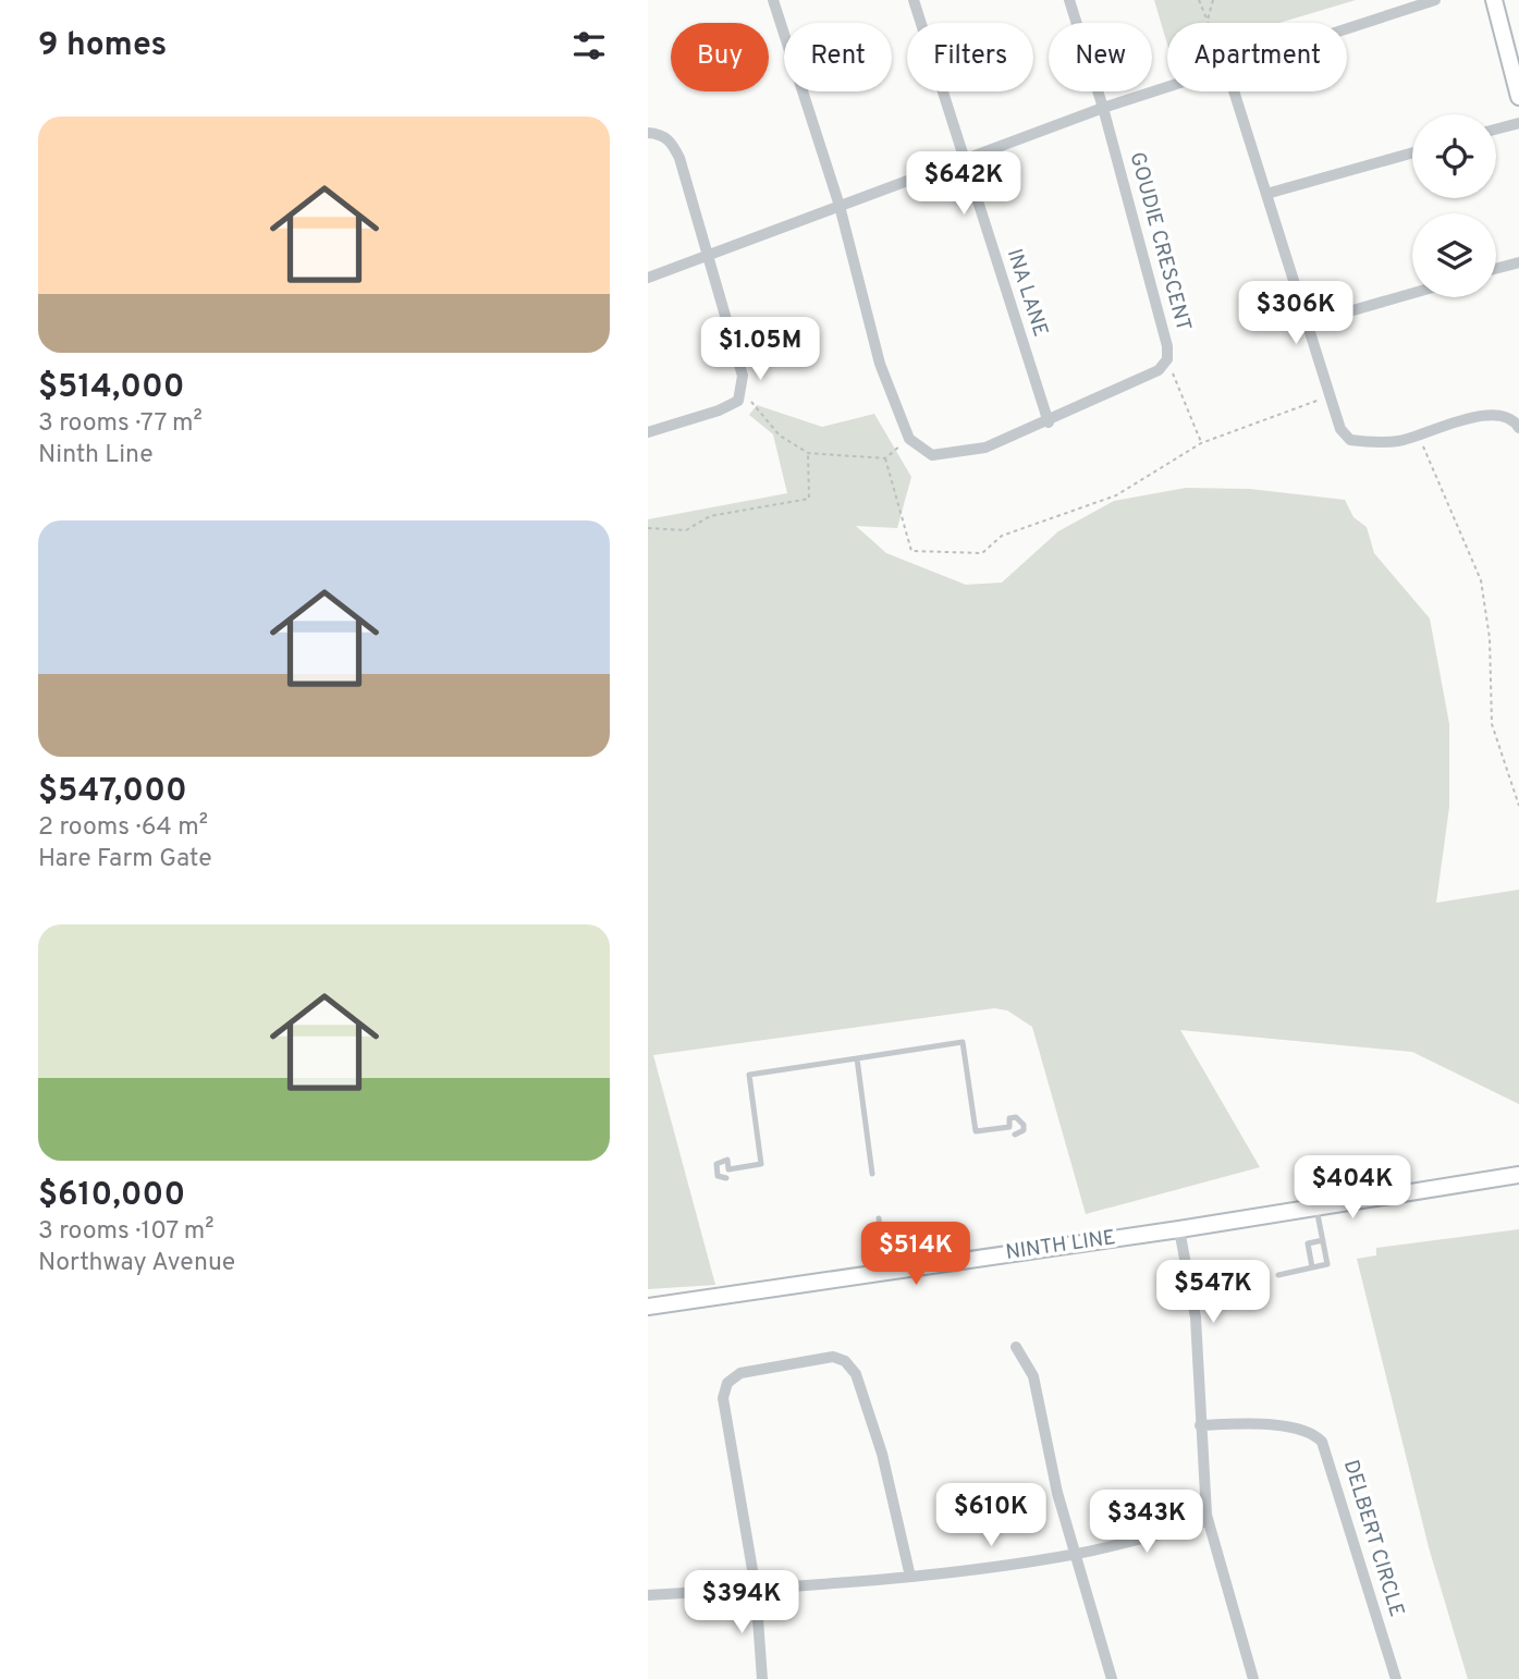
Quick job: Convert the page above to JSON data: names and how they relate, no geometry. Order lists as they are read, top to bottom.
{
  "streets": {
    "main road": ["NINTH LINE"],
    "street": ["GOUDIE CRESCENT", "INA LANE", "DELBERT CIRCLE"]
  },
  "crossings": [
    ["GOUDIE CRESCENT", "INA LANE"]
  ],
  "page": {
    "heading": "9 homes",
    "chip": [
      "Buy",
      "Rent",
      "Filters",
      "New",
      "Apartment"
    ],
    "list": [
      {
        "name": "$514,000",
        "note": "3 rooms · 77 m² · Ninth Line"
      },
      {
        "name": "$547,000",
        "note": "2 rooms · 64 m² · Hare Farm Gate"
      },
      {
        "name": "$610,000",
        "note": "3 rooms · 107 m² · Northway Avenue"
      }
    ],
    "price": [
      "$642K",
      "$306K",
      "$1.05M",
      "$404K",
      "$514K",
      "$547K",
      "$610K",
      "$343K",
      "$394K"
    ]
  }
}
